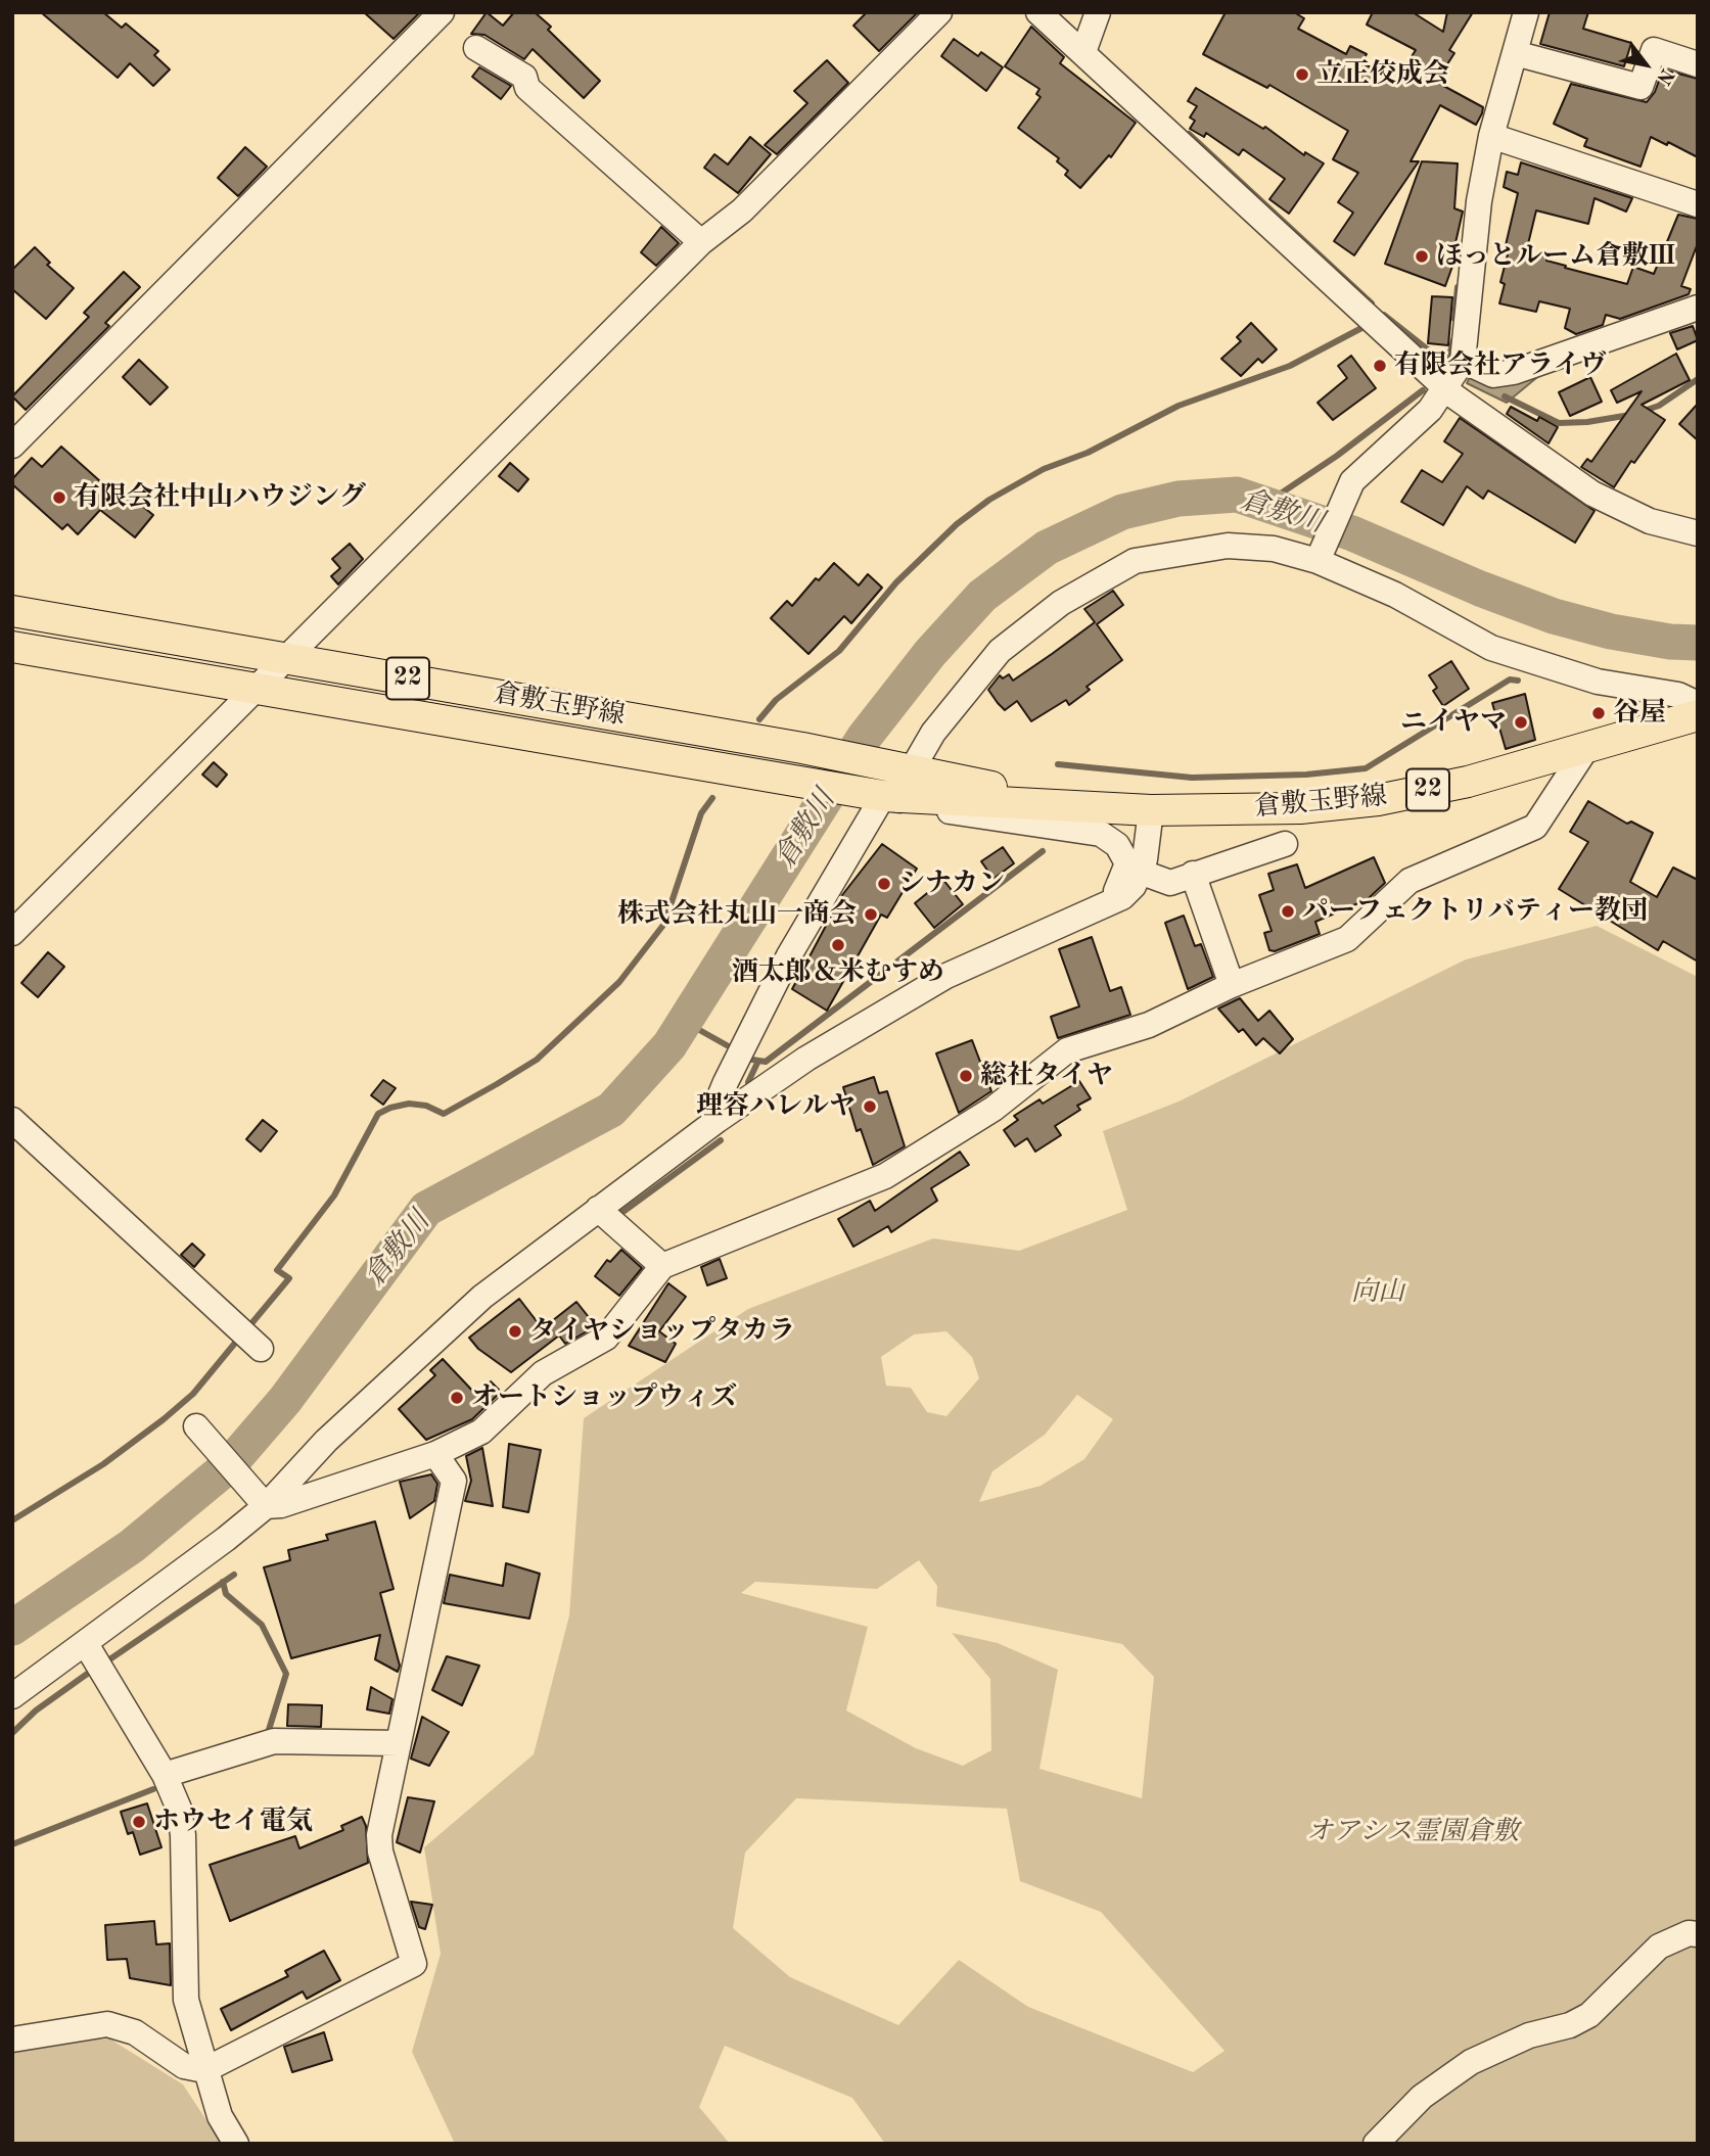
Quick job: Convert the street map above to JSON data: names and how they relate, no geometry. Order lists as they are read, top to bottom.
{
  "streets": {
    "main road": ["22", "倉敷玉野線"]
  },
  "water": ["倉敷川"],
  "parks": ["向山", "オアシス霊園倉敷"],
  "places": [
    "立正佼成会",
    "ほっとルーム倉敷Ⅲ",
    "有限会社アライヴ",
    "有限会社中山ハウジング",
    "谷屋",
    "ニイヤマ",
    "シナカン",
    "パーフェクトリバティー教団",
    "株式会社丸山一商会",
    "酒太郎＆米むすめ",
    "総社タイヤ",
    "理容ハレルヤ",
    "タイヤショップタカラ",
    "オートショップウィズ",
    "ホウセイ電気"
  ],
  "north": "bottom right"
}
